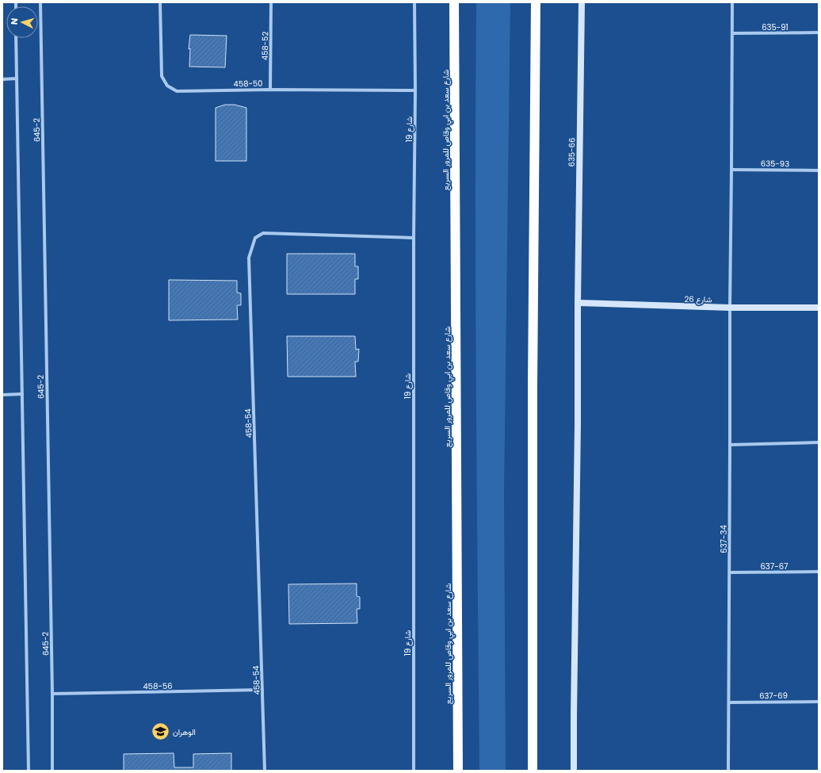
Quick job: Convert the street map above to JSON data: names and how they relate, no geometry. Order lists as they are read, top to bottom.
{
  "streets": {
    "highway": ["شارع سعد بن ابي وقاص للمرور السريع"],
    "street": [
      "635-91",
      "458-52",
      "458-50",
      "شارع 19",
      "645-2",
      "635-66",
      "635-93",
      "شارع 26",
      "458-54",
      "637-34",
      "637-67",
      "458-56",
      "637-69"
    ]
  },
  "crossings": [
    ["635-91", "637-34"],
    ["458-52", "458-50"],
    ["458-50", "شارع 19"],
    ["شارع 19", "458-54"],
    ["645-2", "458-56"],
    ["635-66", "شارع 26"],
    ["635-93", "637-34"],
    ["شارع 26", "637-34"],
    ["458-54", "458-56"],
    ["637-34", "637-67"],
    ["637-34", "637-69"]
  ],
  "places": {
    "school or university": ["الوهران"]
  },
  "north": "left"
}
